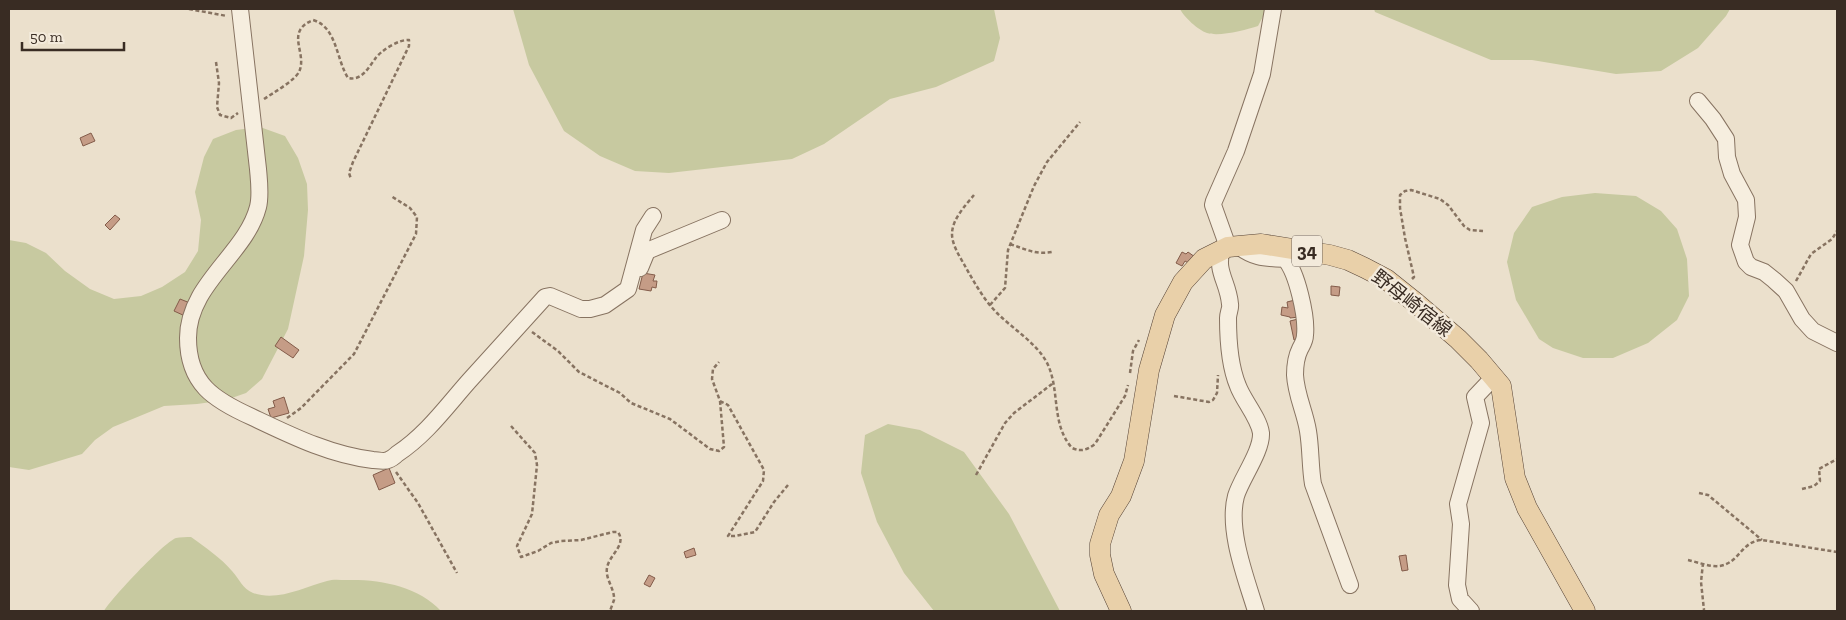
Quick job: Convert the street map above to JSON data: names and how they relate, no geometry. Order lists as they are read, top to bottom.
{
  "streets": {
    "main road": ["34", "野母崎宿線"]
  },
  "scale_bar": "50 m"
}
